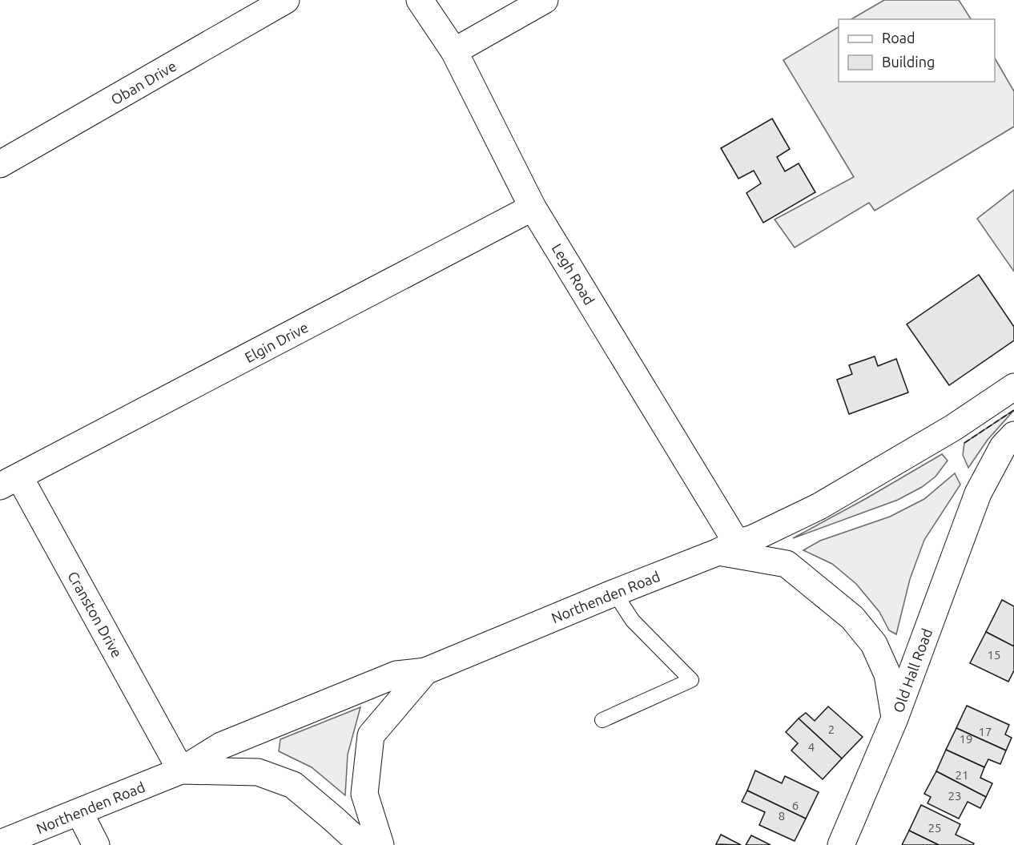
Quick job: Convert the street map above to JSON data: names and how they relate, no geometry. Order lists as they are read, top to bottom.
{
  "streets": {
    "main road": [
      "Oban Drive",
      "Legh Road",
      "Elgin Drive",
      "Northenden Road",
      "Cranston Drive",
      "Old Hall Road"
    ]
  },
  "crossings": [
    ["Legh Road", "Elgin Drive"],
    ["Legh Road", "Northenden Road"],
    ["Elgin Drive", "Cranston Drive"],
    ["Northenden Road", "Cranston Drive"]
  ],
  "house_numbers": [
    "15",
    "2",
    "17",
    "19",
    "4",
    "21",
    "23",
    "6",
    "8",
    "25"
  ],
  "legend": ["Road", "Building"]
}
